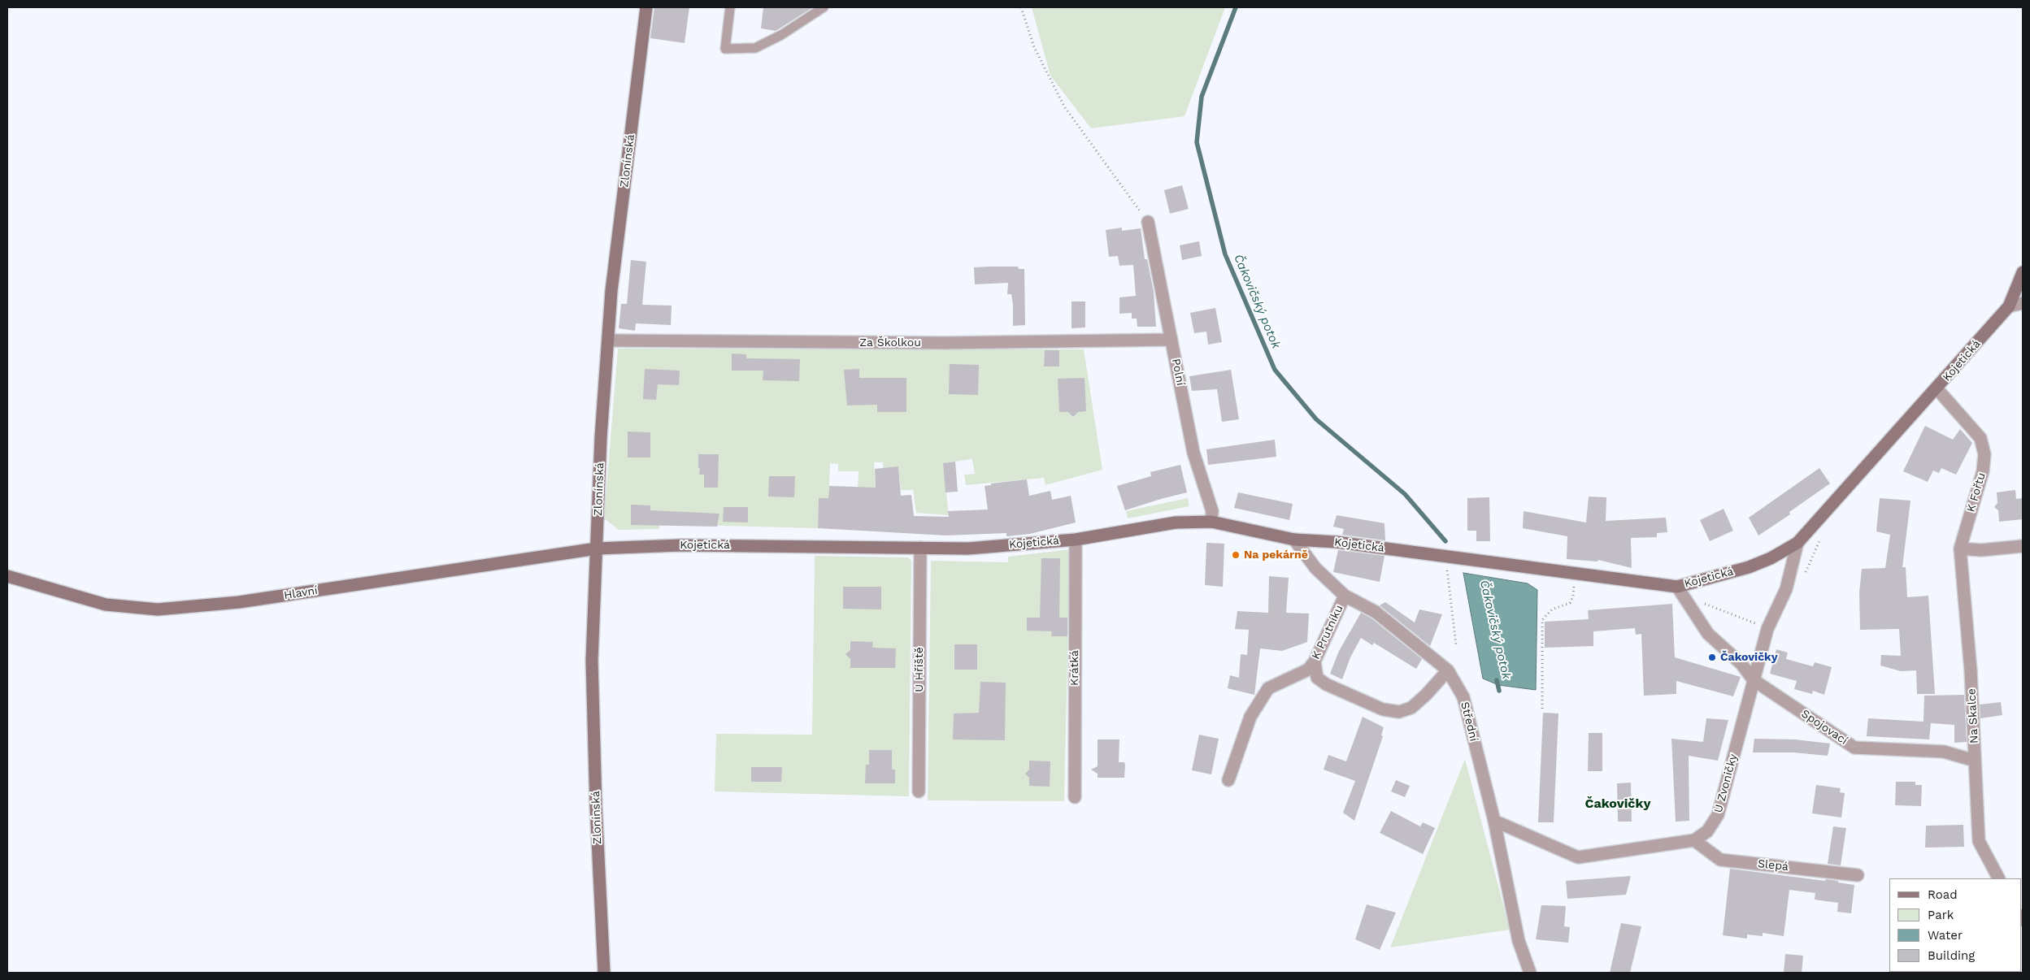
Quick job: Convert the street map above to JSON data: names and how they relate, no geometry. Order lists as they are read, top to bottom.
{
  "streets": {
    "street": [
      "Zlonínská",
      "Za Školkou",
      "Kojetická",
      "Polní",
      "K Fořtu",
      "Hlavní",
      "K Prutníku",
      "Krátká",
      "U Hřiště",
      "Na Skalce",
      "Střední",
      "Spojovací",
      "U Zvoničky",
      "Slepá"
    ]
  },
  "crossings": [
    ["Zlonínská", "Za Školkou"],
    ["Zlonínská", "Kojetická"],
    ["Zlonínská", "Hlavní"],
    ["Za Školkou", "Polní"],
    ["Kojetická", "Polní"],
    ["Kojetická", "K Fořtu"],
    ["Kojetická", "Hlavní"],
    ["Kojetická", "Krátká"],
    ["Kojetická", "U Hřiště"],
    ["Kojetická", "Střední"],
    ["Kojetická", "Spojovací"],
    ["Kojetická", "U Zvoničky"],
    ["K Fořtu", "Na Skalce"],
    ["K Prutníku", "Střední"],
    ["Na Skalce", "Spojovací"],
    ["Spojovací", "U Zvoničky"],
    ["U Zvoničky", "Slepá"]
  ],
  "districts": ["Čakovičky"],
  "water": ["Čakovičský potok"],
  "places": ["Na pekárně", "Čakovičky"],
  "legend": [
    "Road",
    "Park",
    "Water",
    "Building"
  ]
}
